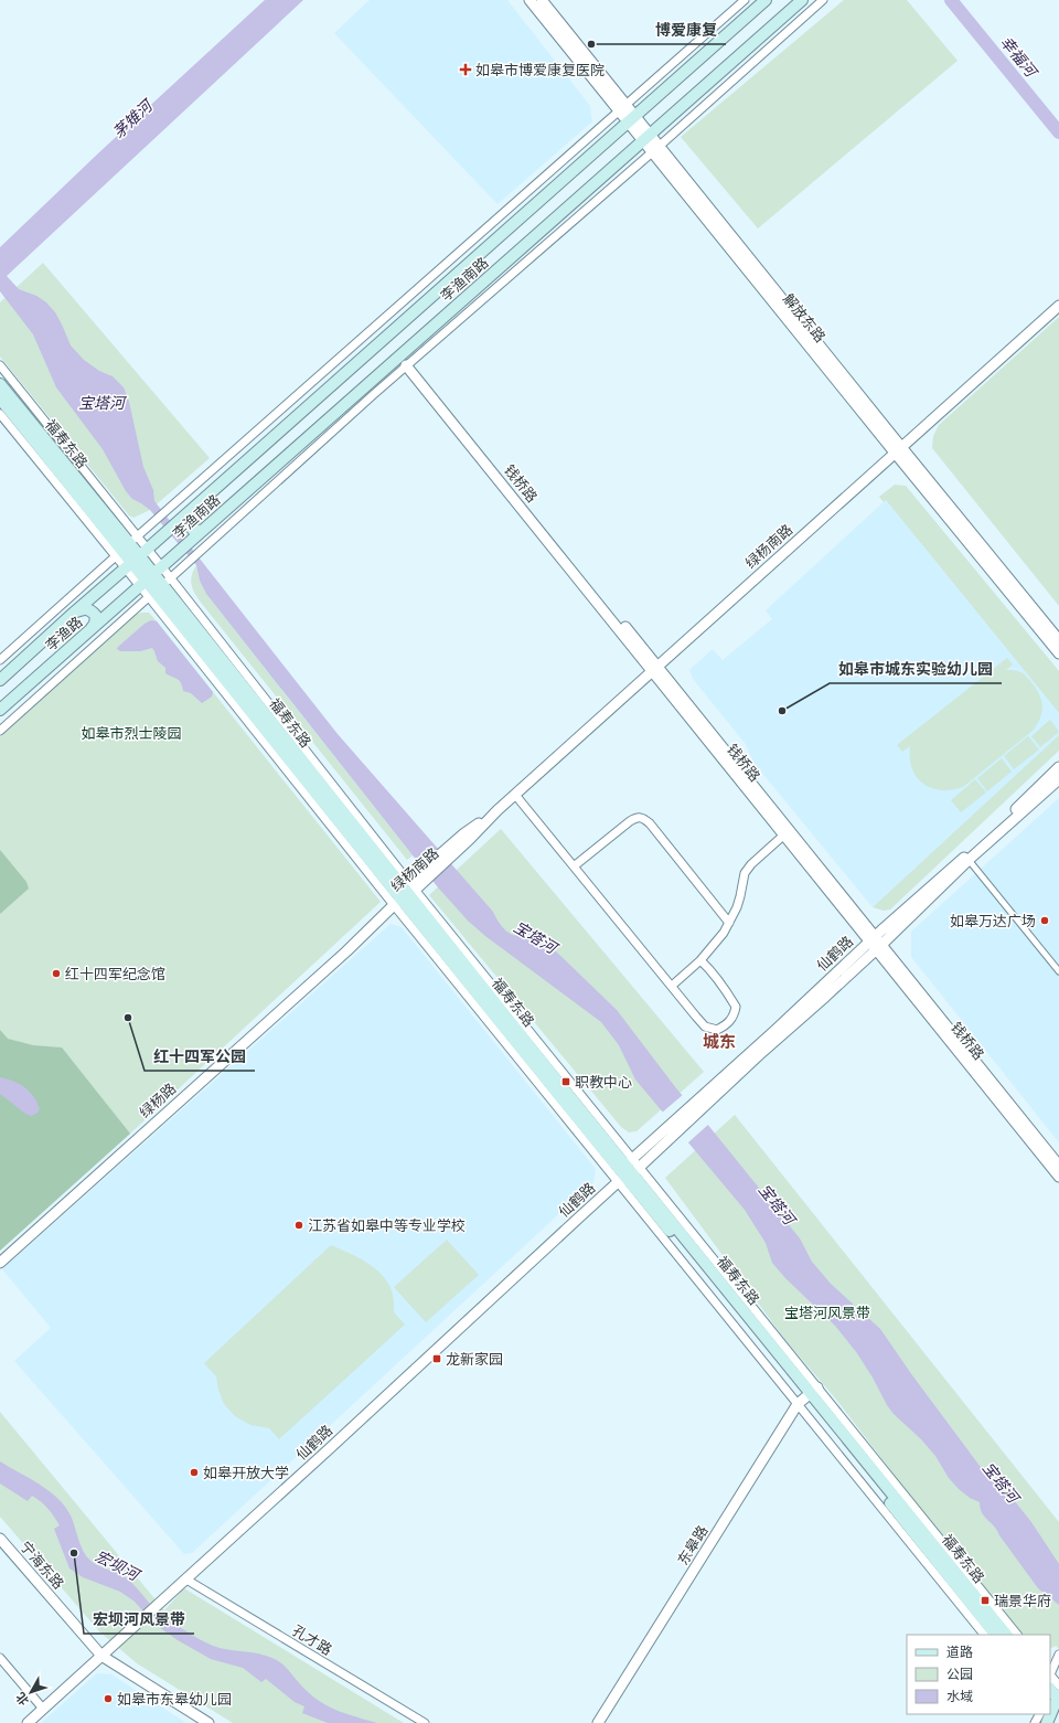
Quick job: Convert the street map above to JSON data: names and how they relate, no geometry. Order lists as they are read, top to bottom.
{
  "streets": {
    "main road": ["李渔南路", "福寿东路", "李渔路"],
    "street": [
      "解放东路",
      "钱桥路",
      "绿杨南路",
      "仙鹤路",
      "绿杨路",
      "东皋路",
      "宁海东路",
      "孔才路"
    ]
  },
  "crossings": [
    ["李渔南路", "解放东路"],
    ["李渔南路", "福寿东路"],
    ["李渔南路", "李渔路"],
    ["解放东路", "绿杨南路"],
    ["福寿东路", "绿杨南路"],
    ["福寿东路", "李渔路"],
    ["福寿东路", "仙鹤路"],
    ["福寿东路", "绿杨路"],
    ["福寿东路", "东皋路"],
    ["钱桥路", "绿杨南路"],
    ["钱桥路", "仙鹤路"],
    ["绿杨南路", "绿杨路"],
    ["仙鹤路", "宁海东路"],
    ["仙鹤路", "孔才路"]
  ],
  "districts": ["城东"],
  "water": [
    "幸福河",
    "茅雉河",
    "宝塔河",
    "宏坝河"
  ],
  "parks": ["如皋市烈士陵园", "宝塔河风景带"],
  "places": {
    "other": [
      "博爱康复",
      "如皋市城东实验幼儿园",
      "如皋万达广场",
      "红十四军纪念馆",
      "红十四军公园",
      "江苏省如皋中等专业学校",
      "如皋开放大学",
      "宏坝河风景带",
      "如皋市东皋幼儿园"
    ],
    "health": ["如皋市博爱康复医院"],
    "transit": ["职教中心", "龙新家园", "瑞景华府"]
  },
  "legend": ["道路", "公园", "水域"],
  "north": "bottom left"
}
